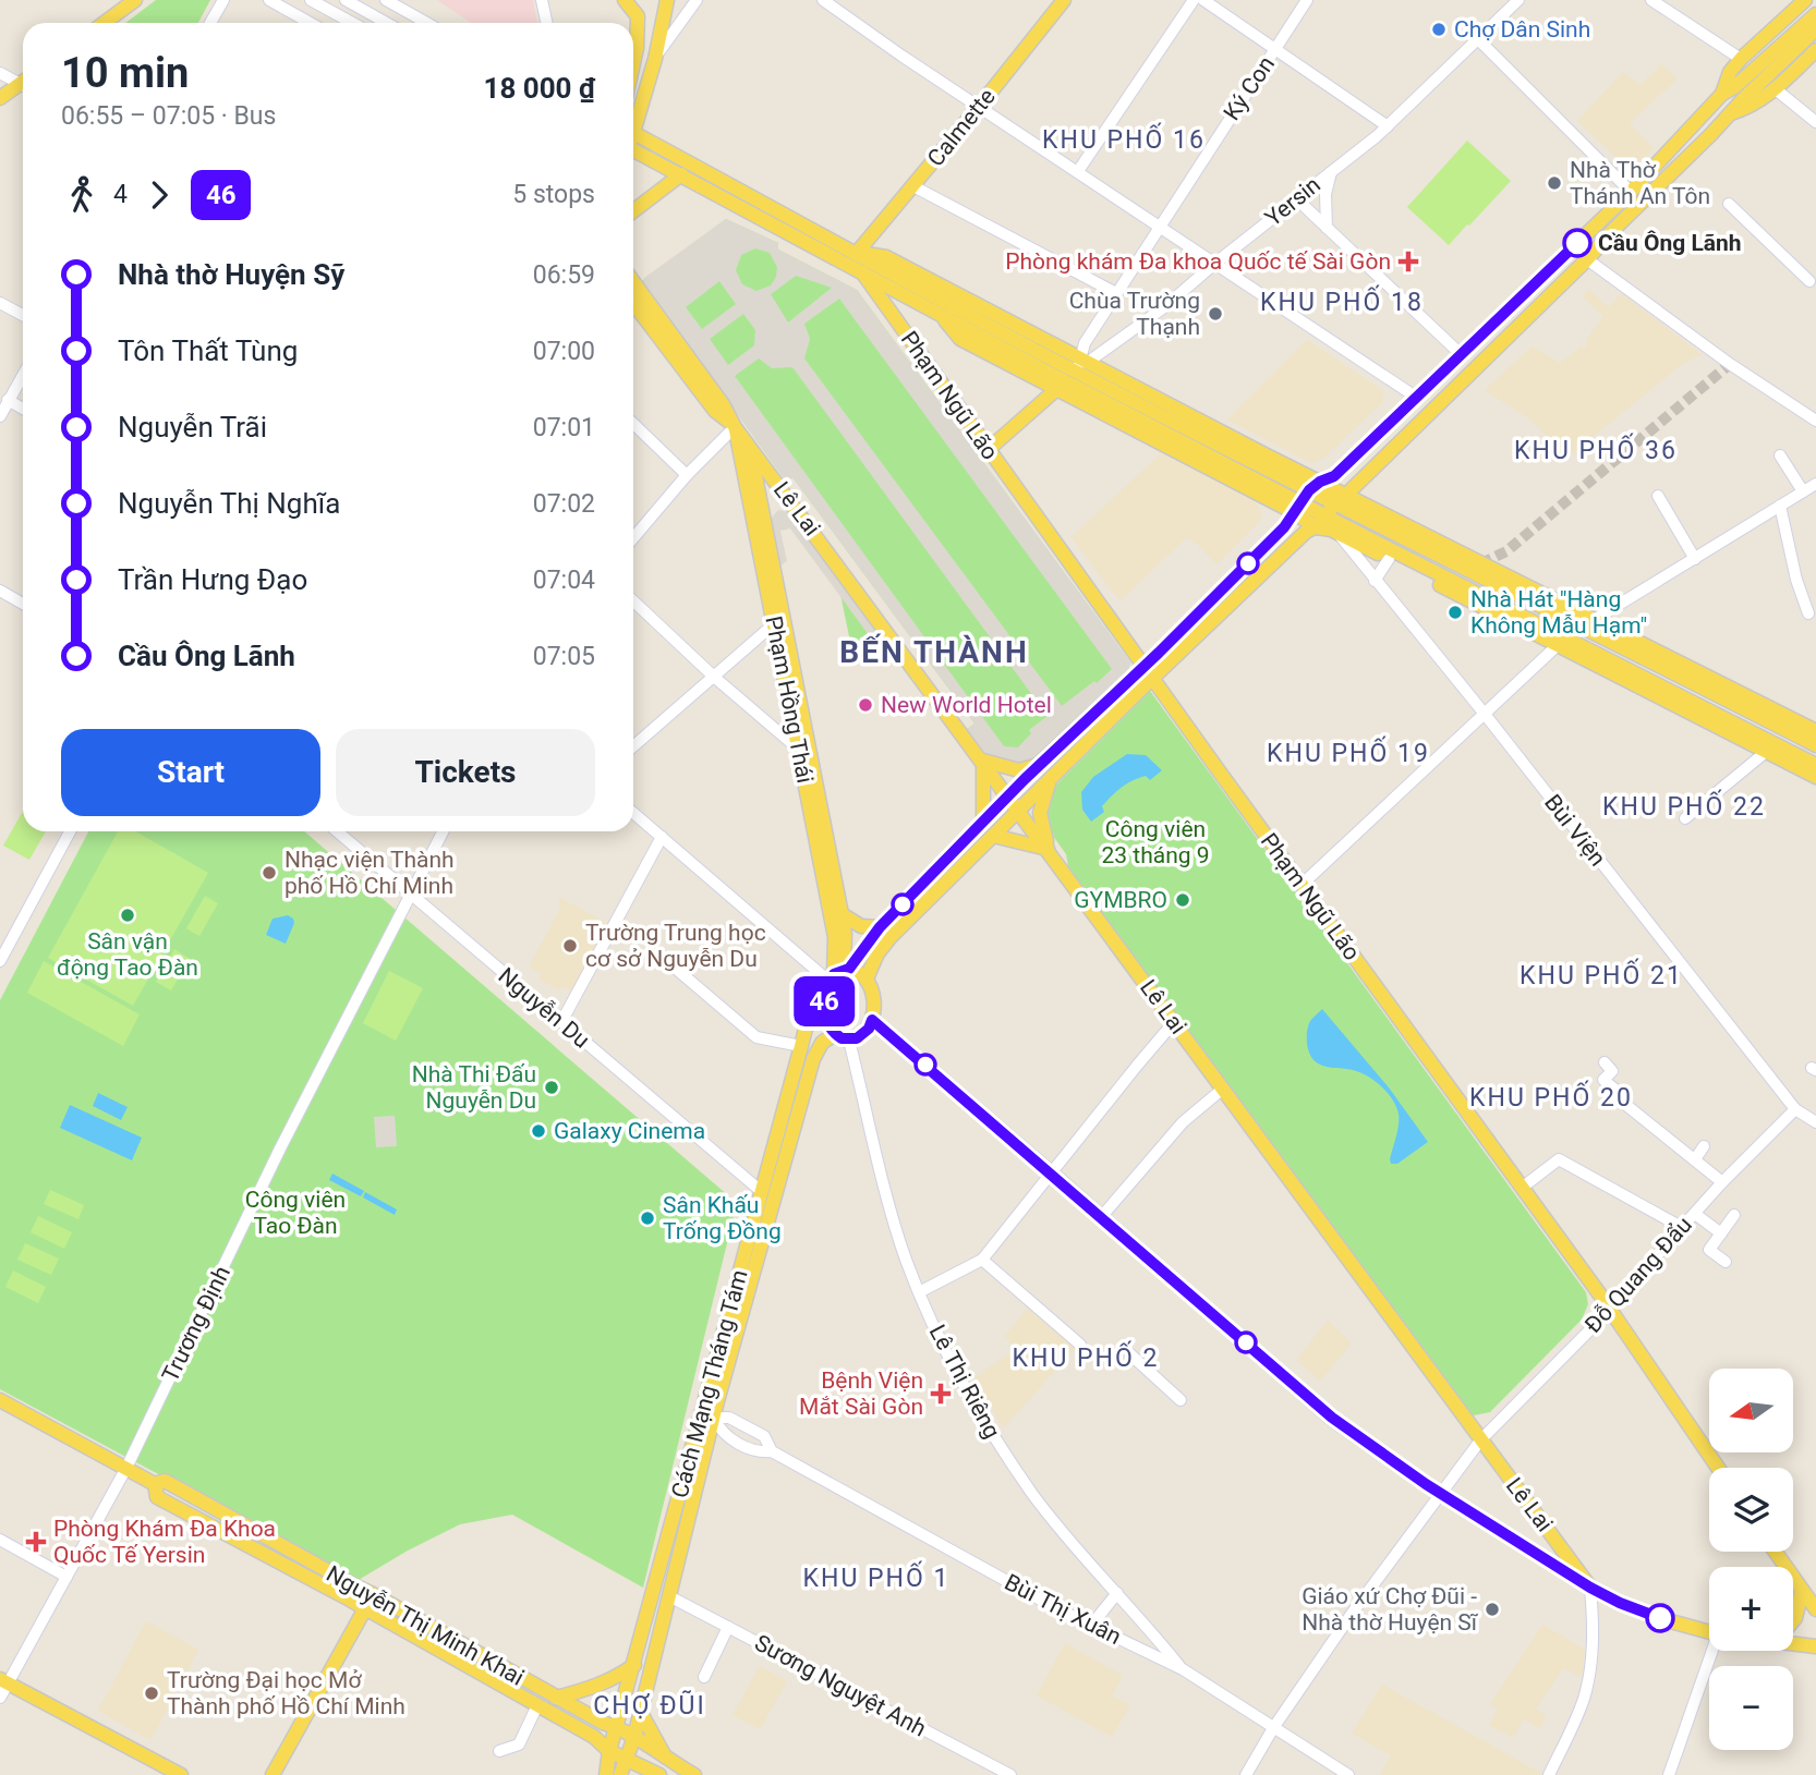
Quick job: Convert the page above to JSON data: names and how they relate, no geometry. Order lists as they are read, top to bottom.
{
  "streets": {
    "main road": [
      "Calmette",
      "Yersin",
      "Phạm Ngũ Lão",
      "Lê Lai",
      "Phạm Hồng Thái",
      "Cách Mạng Tháng Tám",
      "Nguyễn Thị Minh Khai"
    ],
    "street": [
      "Ký Con",
      "Bùi Viện",
      "Nguyễn Du",
      "Ðỗ Quang Ðẩu",
      "Trương Định",
      "Lê Thị Riêng",
      "Bùi Thị Xuân",
      "Sương Nguyệt Anh"
    ]
  },
  "crossings": [
    ["Ký Con", "Yersin"],
    ["Yersin", "Phạm Ngũ Lão"],
    ["Phạm Ngũ Lão", "Ðỗ Quang Ðẩu"],
    ["Lê Lai", "Phạm Hồng Thái"],
    ["Lê Lai", "Ðỗ Quang Ðẩu"],
    ["Phạm Hồng Thái", "Lê Thị Riêng"],
    ["Phạm Hồng Thái", "Cách Mạng Tháng Tám"],
    ["Bùi Viện", "Ðỗ Quang Ðẩu"],
    ["Nguyễn Du", "Trương Định"],
    ["Nguyễn Du", "Cách Mạng Tháng Tám"],
    ["Ðỗ Quang Ðẩu", "Bùi Thị Xuân"],
    ["Trương Định", "Nguyễn Thị Minh Khai"],
    ["Lê Thị Riêng", "Cách Mạng Tháng Tám"],
    ["Lê Thị Riêng", "Bùi Thị Xuân"],
    ["Cách Mạng Tháng Tám", "Bùi Thị Xuân"],
    ["Cách Mạng Tháng Tám", "Nguyễn Thị Minh Khai"],
    ["Cách Mạng Tháng Tám", "Sương Nguyệt Anh"]
  ],
  "districts": [
    "KHU PHỐ 16",
    "KHU PHỐ 18",
    "KHU PHỐ 36",
    "BẾN THÀNH",
    "KHU PHỐ 19",
    "KHU PHỐ 22",
    "KHU PHỐ 21",
    "KHU PHỐ 20",
    "KHU PHỐ 2",
    "KHU PHỐ 1",
    "CHỢ ĐŨI"
  ],
  "parks": ["Công viên 23 tháng 9", "Công viên Tao Đàn"],
  "places": {
    "other": [
      "Chợ Dân Sinh",
      "Nhà Thờ Thánh An Tôn",
      "Cầu Ông Lãnh",
      "Chùa Trường Thạnh",
      "Nhà Hát \"Hàng Không Mẫu Hạm\"",
      "New World Hotel",
      "Nhạc viện Thành phố Hồ Chí Minh",
      "GYMBRO",
      "Sân vận động Tao Đàn",
      "Trường Trung học cơ sở Nguyễn Du",
      "Nhà Thi Đấu Nguyễn Du",
      "Galaxy Cinema",
      "Sân Khấu Trống Đồng",
      "Giáo xứ Chợ Đũi - Nhà thờ Huyện Sĩ",
      "Trường Đại học Mở Thành phố Hồ Chí Minh"
    ],
    "health": ["Phòng khám Đa khoa Quốc tế Sài Gòn", "Bệnh Viện Mắt Sài Gòn", "Phòng Khám Đa Khoa Quốc Tế Yersin"]
  },
  "lines": ["bus line 46"],
  "north": "left",
  "page": {
    "on_map": "46",
    "heading": ["10 min", "06:55 – 07:05 · Bus", "18 000 ₫"],
    "legs": ["4", "46", "5 stops"],
    "list": [
      {
        "name": "Nhà thờ Huyện Sỹ",
        "value": "06:59"
      },
      {
        "name": "Tôn Thất Tùng",
        "value": "07:00"
      },
      {
        "name": "Nguyễn Trãi",
        "value": "07:01"
      },
      {
        "name": "Nguyễn Thị Nghĩa",
        "value": "07:02"
      },
      {
        "name": "Trần Hưng Đạo",
        "value": "07:04"
      },
      {
        "name": "Cầu Ông Lãnh",
        "value": "07:05"
      }
    ],
    "buttons": ["Start", "Tickets"],
    "map_buttons": ["+", "−"]
  }
}
